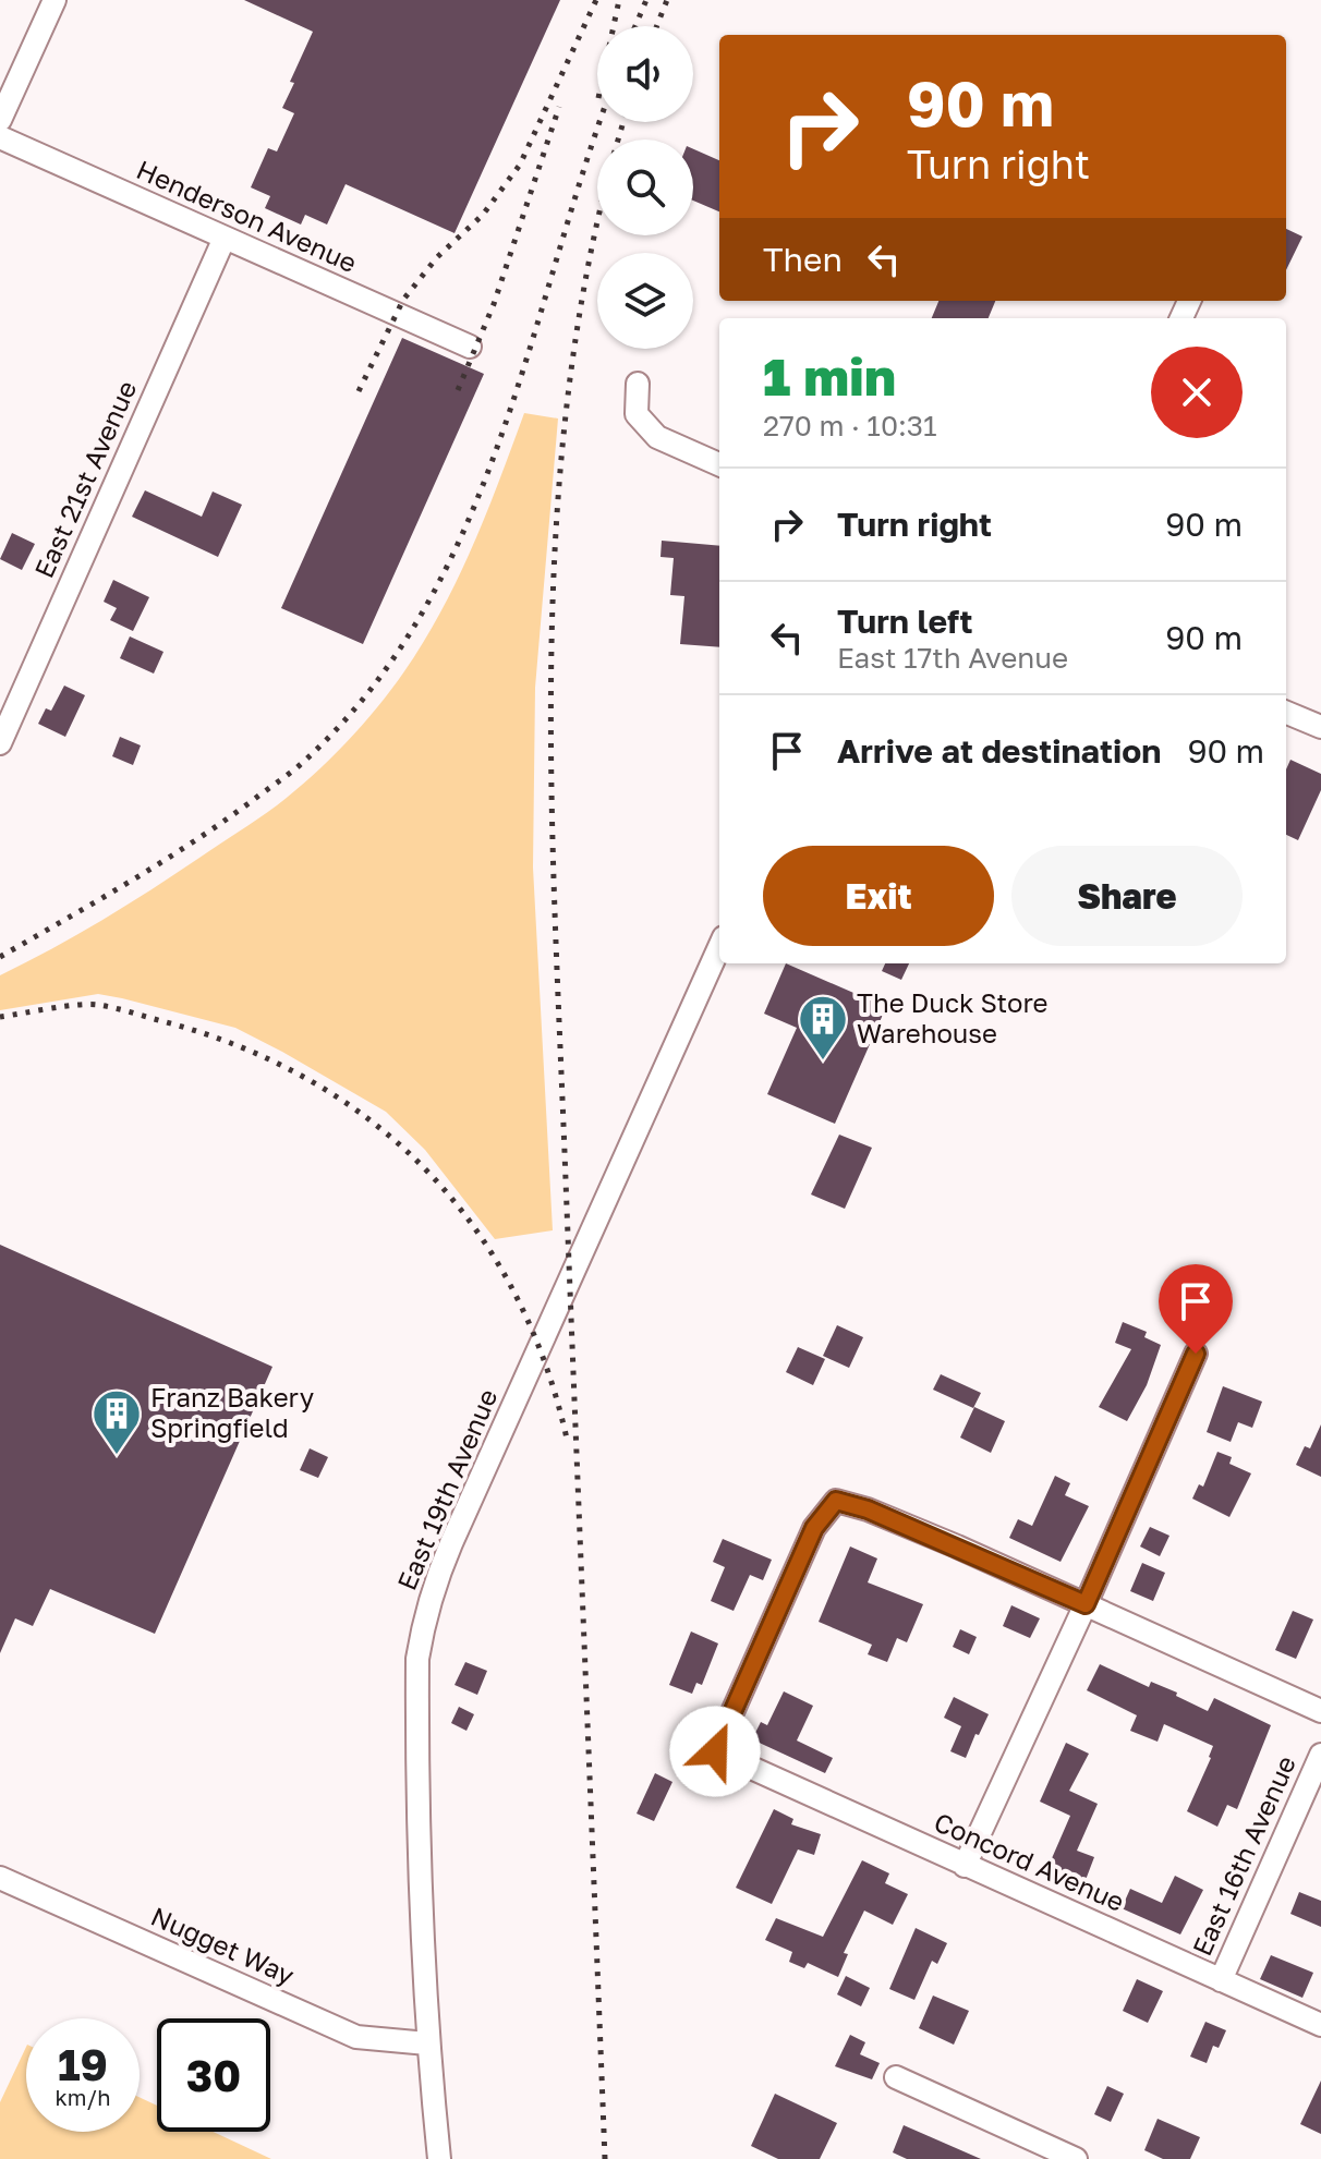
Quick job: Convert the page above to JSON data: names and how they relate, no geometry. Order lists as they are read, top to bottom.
{
  "streets": {
    "street": [
      "Henderson Avenue",
      "East 21st Avenue",
      "East 19th Avenue",
      "East 16th Avenue",
      "Concord Avenue",
      "Nugget Way"
    ]
  },
  "crossings": [
    ["Henderson Avenue", "East 21st Avenue"],
    ["East 19th Avenue", "Nugget Way"],
    ["East 16th Avenue", "Concord Avenue"]
  ],
  "places": {
    "building": ["The Duck Store Warehouse", "Franz Bakery Springfield"]
  },
  "page": {
    "turn": ["90 m", "Turn right"],
    "then": "Then",
    "heading": ["1 min", "270 m · 10:31"],
    "list": [
      {
        "name": "Turn right",
        "value": "90 m"
      },
      {
        "name": "Turn left",
        "note": "East 17th Avenue",
        "value": "90 m"
      },
      {
        "name": "Arrive at destination",
        "value": "90 m"
      }
    ],
    "buttons": ["Exit", "Share"],
    "speed": "19 km/h",
    "limit": "30"
  }
}
